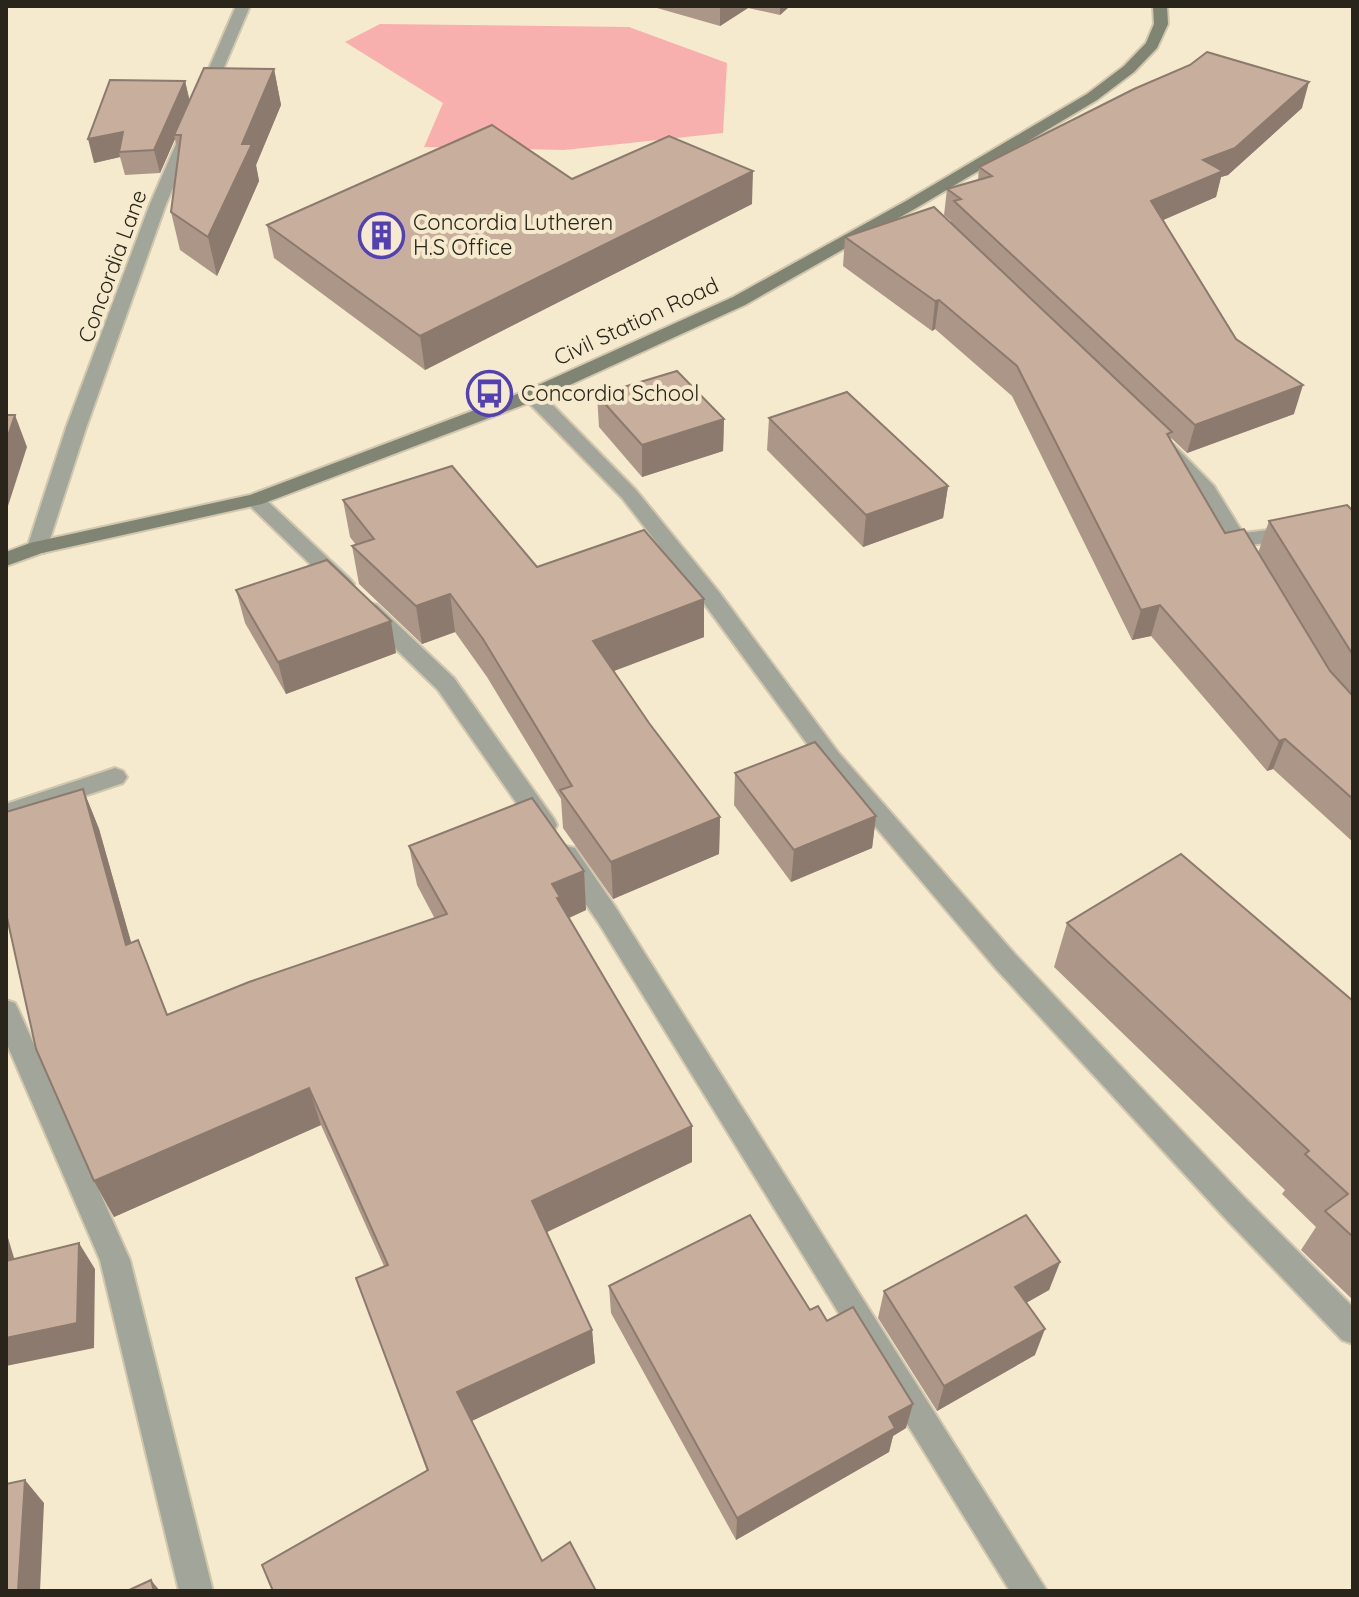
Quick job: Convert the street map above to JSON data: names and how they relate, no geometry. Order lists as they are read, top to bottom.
{
  "streets": {
    "main road": ["Civil Station Road"],
    "street": ["Concordia Lane"]
  },
  "crossings": [
    ["Concordia Lane", "Civil Station Road"]
  ],
  "places": {
    "building": ["Concordia Lutheren H.S Office"],
    "bus stop": ["Concordia School"]
  }
}
